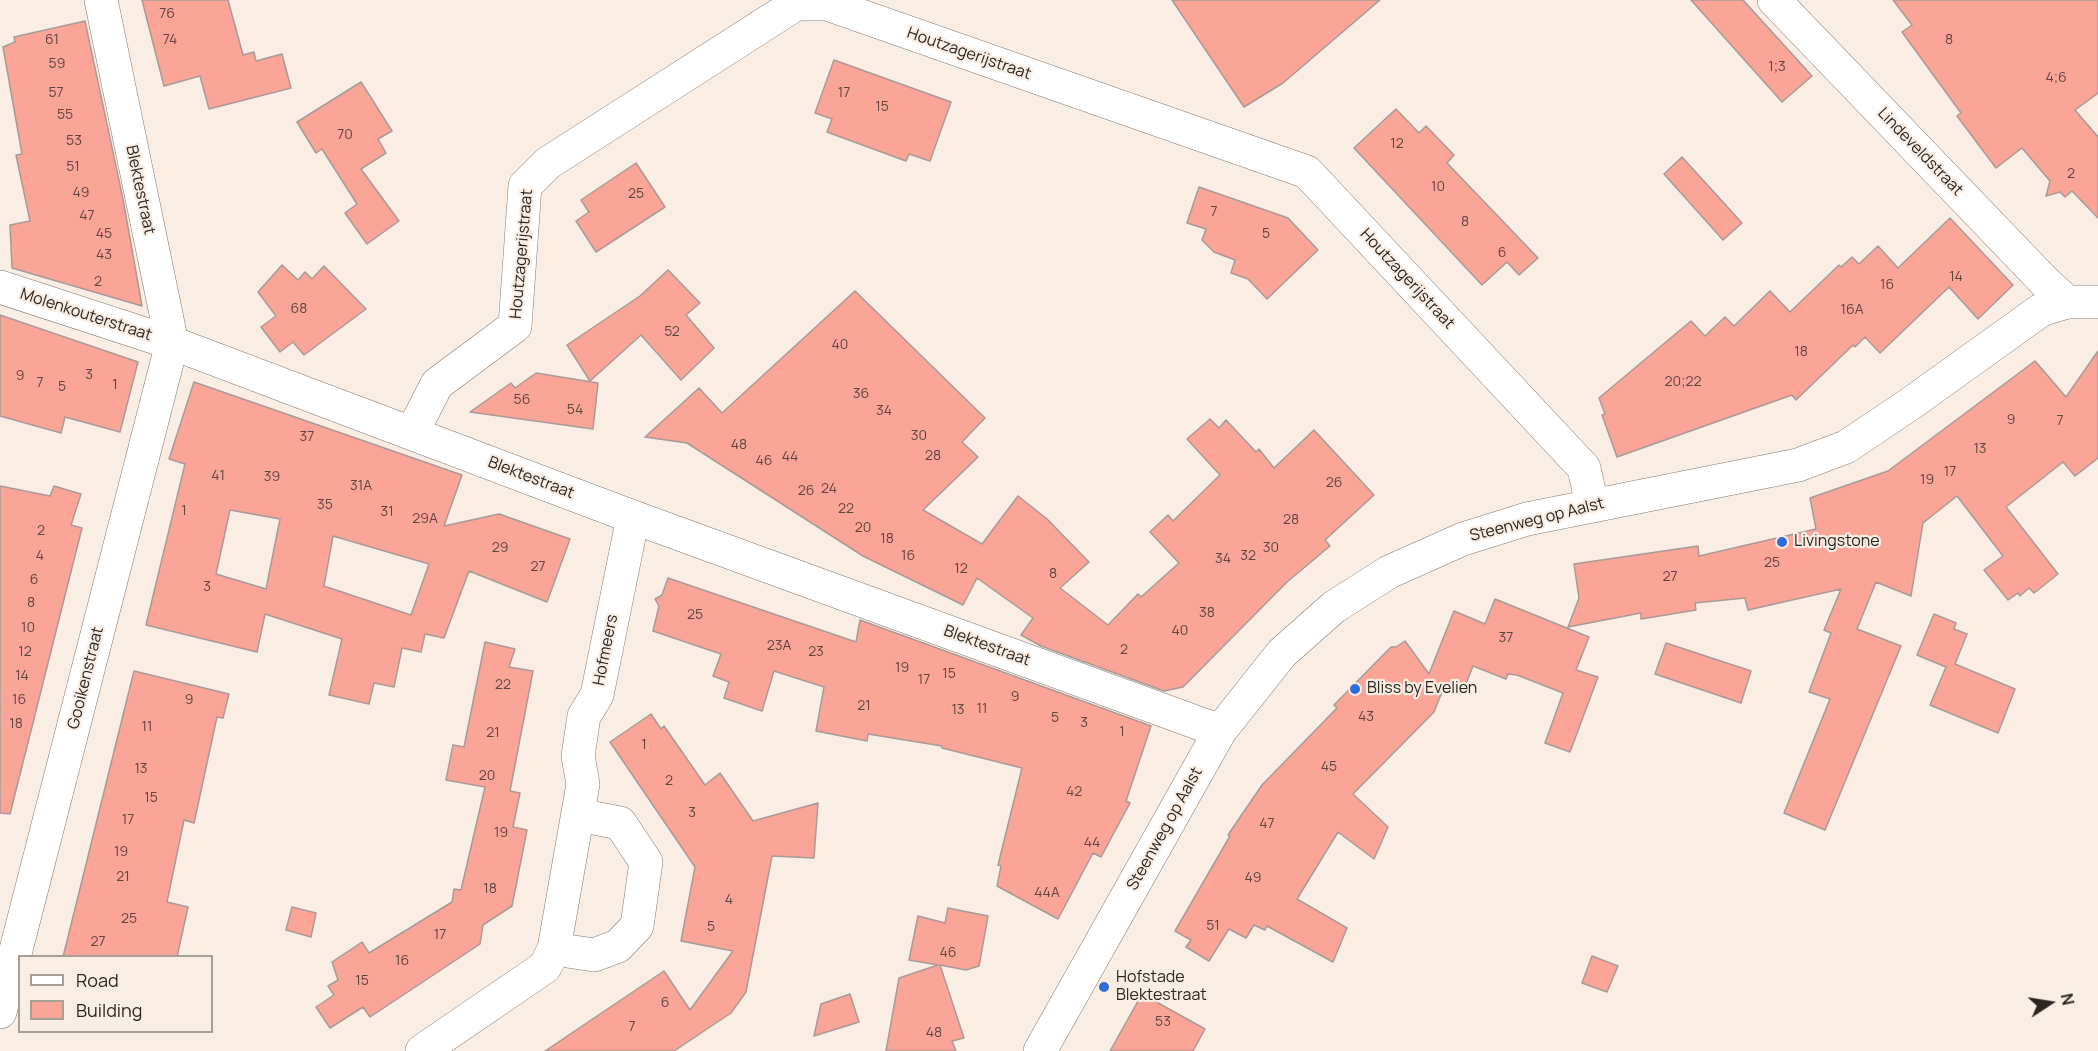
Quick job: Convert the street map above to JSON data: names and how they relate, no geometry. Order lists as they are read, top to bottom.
{
  "streets": {
    "street": [
      "Houtzagerijstraat",
      "Lindeveldstraat",
      "Blektestraat",
      "Molenkouterstraat",
      "Steenweg op Aalst",
      "Hofmeers",
      "Gooikenstraat"
    ]
  },
  "crossings": [
    ["Houtzagerijstraat", "Blektestraat"],
    ["Houtzagerijstraat", "Steenweg op Aalst"],
    ["Lindeveldstraat", "Steenweg op Aalst"],
    ["Blektestraat", "Molenkouterstraat"],
    ["Blektestraat", "Steenweg op Aalst"],
    ["Blektestraat", "Hofmeers"],
    ["Blektestraat", "Gooikenstraat"],
    ["Molenkouterstraat", "Gooikenstraat"]
  ],
  "places": ["Livingstone", "Bliss by Evelien", "Hofstade Blektestraat"],
  "house_numbers": [
    "76",
    "61",
    "74",
    "8",
    "59",
    "1;3",
    "4;6",
    "57",
    "17",
    "15",
    "55",
    "70",
    "53",
    "12",
    "51",
    "2",
    "10",
    "49",
    "25",
    "7",
    "47",
    "8",
    "45",
    "5",
    "6",
    "43",
    "14",
    "2",
    "16",
    "68",
    "16A",
    "52",
    "40",
    "18",
    "3",
    "9",
    "20;22",
    "7",
    "1",
    "5",
    "36",
    "56",
    "54",
    "34",
    "9",
    "7",
    "30",
    "37",
    "48",
    "13",
    "28",
    "44",
    "46",
    "17",
    "41",
    "39",
    "19",
    "26",
    "31A",
    "24",
    "26",
    "35",
    "22",
    "1",
    "31",
    "29A",
    "28",
    "20",
    "2",
    "18",
    "29",
    "30",
    "4",
    "16",
    "32",
    "34",
    "25",
    "27",
    "12",
    "8",
    "27",
    "6",
    "3",
    "8",
    "38",
    "25",
    "10",
    "40",
    "37",
    "23A",
    "2",
    "12",
    "23",
    "19",
    "15",
    "14",
    "17",
    "22",
    "9",
    "16",
    "9",
    "21",
    "11",
    "13",
    "43",
    "5",
    "3",
    "18",
    "11",
    "1",
    "21",
    "1",
    "45",
    "13",
    "20",
    "2",
    "42",
    "15",
    "3",
    "17",
    "47",
    "19",
    "44",
    "19",
    "21",
    "49",
    "18",
    "44A",
    "4",
    "25",
    "51",
    "5",
    "17",
    "27",
    "46",
    "16",
    "15",
    "6",
    "53",
    "7",
    "48"
  ],
  "legend": ["Road", "Building"],
  "north": "right"
}
